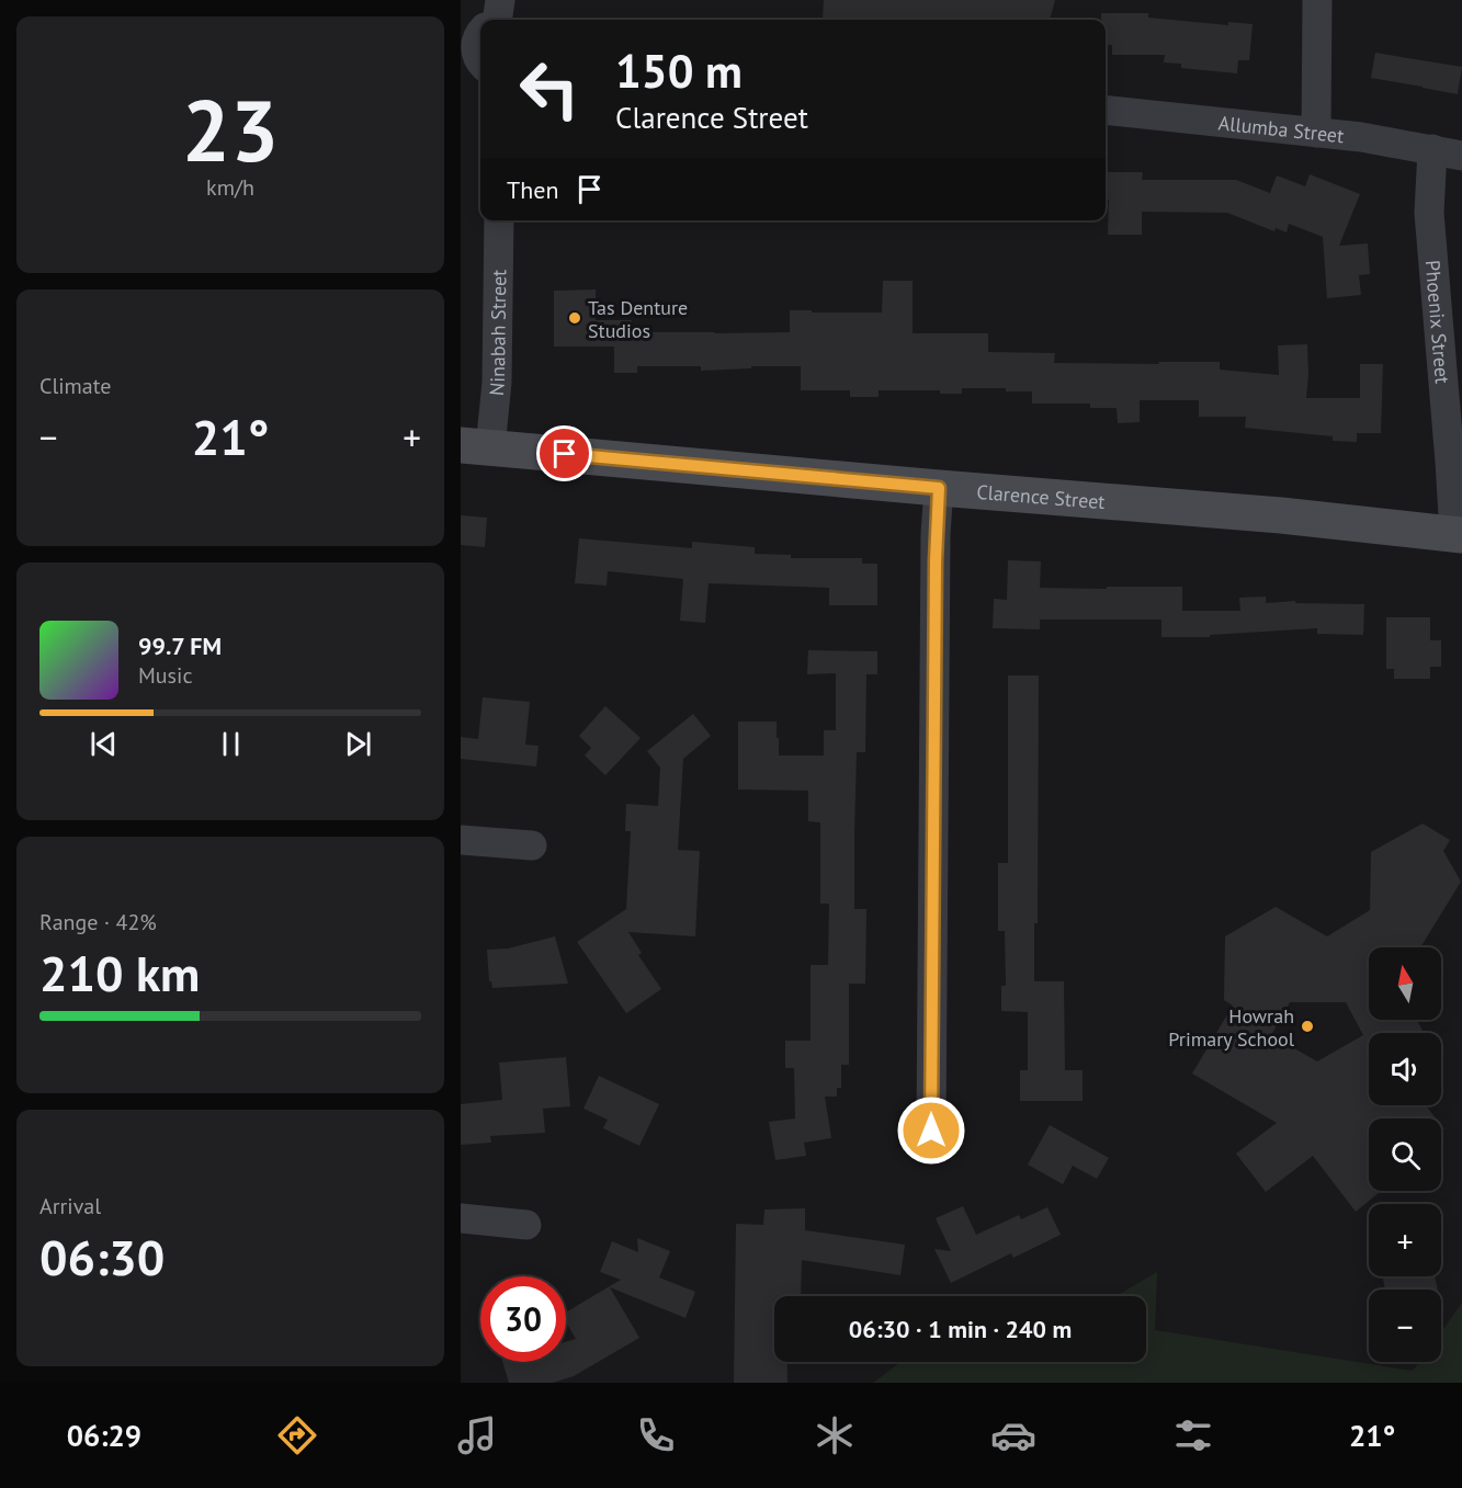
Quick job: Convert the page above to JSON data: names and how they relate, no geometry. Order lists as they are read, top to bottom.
{
  "streets": {
    "main road": ["Clarence Street"],
    "street": ["Allumba Street", "Phoenix Street", "Ninabah Street"]
  },
  "crossings": [
    ["Allumba Street", "Phoenix Street"],
    ["Phoenix Street", "Clarence Street"],
    ["Ninabah Street", "Clarence Street"]
  ],
  "places": ["Tas Denture Studios", "Howrah Primary School"],
  "north": "top",
  "page": {
    "tile": [
      ["23", "km/h"],
      "Climate",
      ["Range · 42%", "210 km"],
      ["Arrival", "06:30"]
    ],
    "turn": ["150 m", "Clarence Street"],
    "then": "Then",
    "heat": ["−", "21°", "+"],
    "song": ["99.7 FM", "Music"],
    "map_buttons": ["+", "−"],
    "limit": "30",
    "trip": "06:30 · 1 min · 240 m",
    "tabs": ["06:29", "21°"]
  }
}
